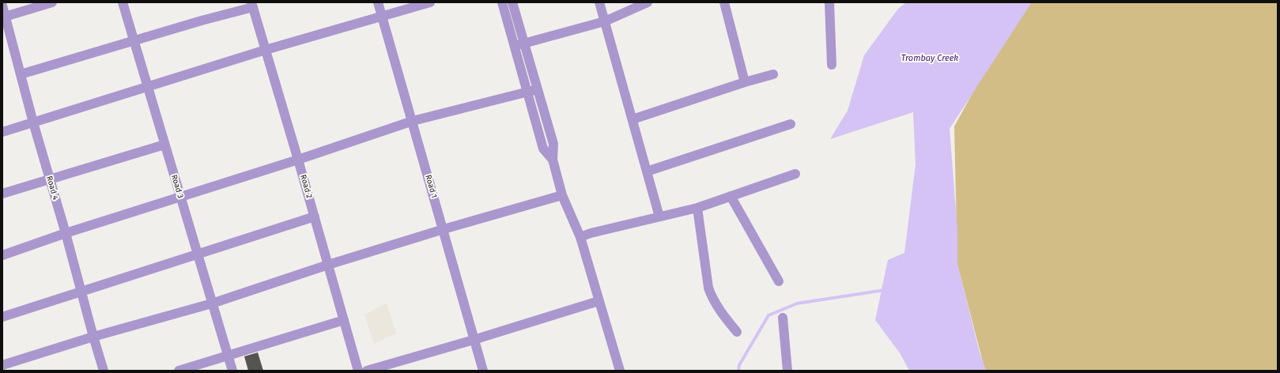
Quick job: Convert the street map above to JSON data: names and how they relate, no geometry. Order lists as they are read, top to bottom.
{
  "streets": {
    "street": [
      "Road 3",
      "Road 2",
      "Road 1",
      "Road 4"
    ]
  },
  "water": ["Trombay Creek"]
}
